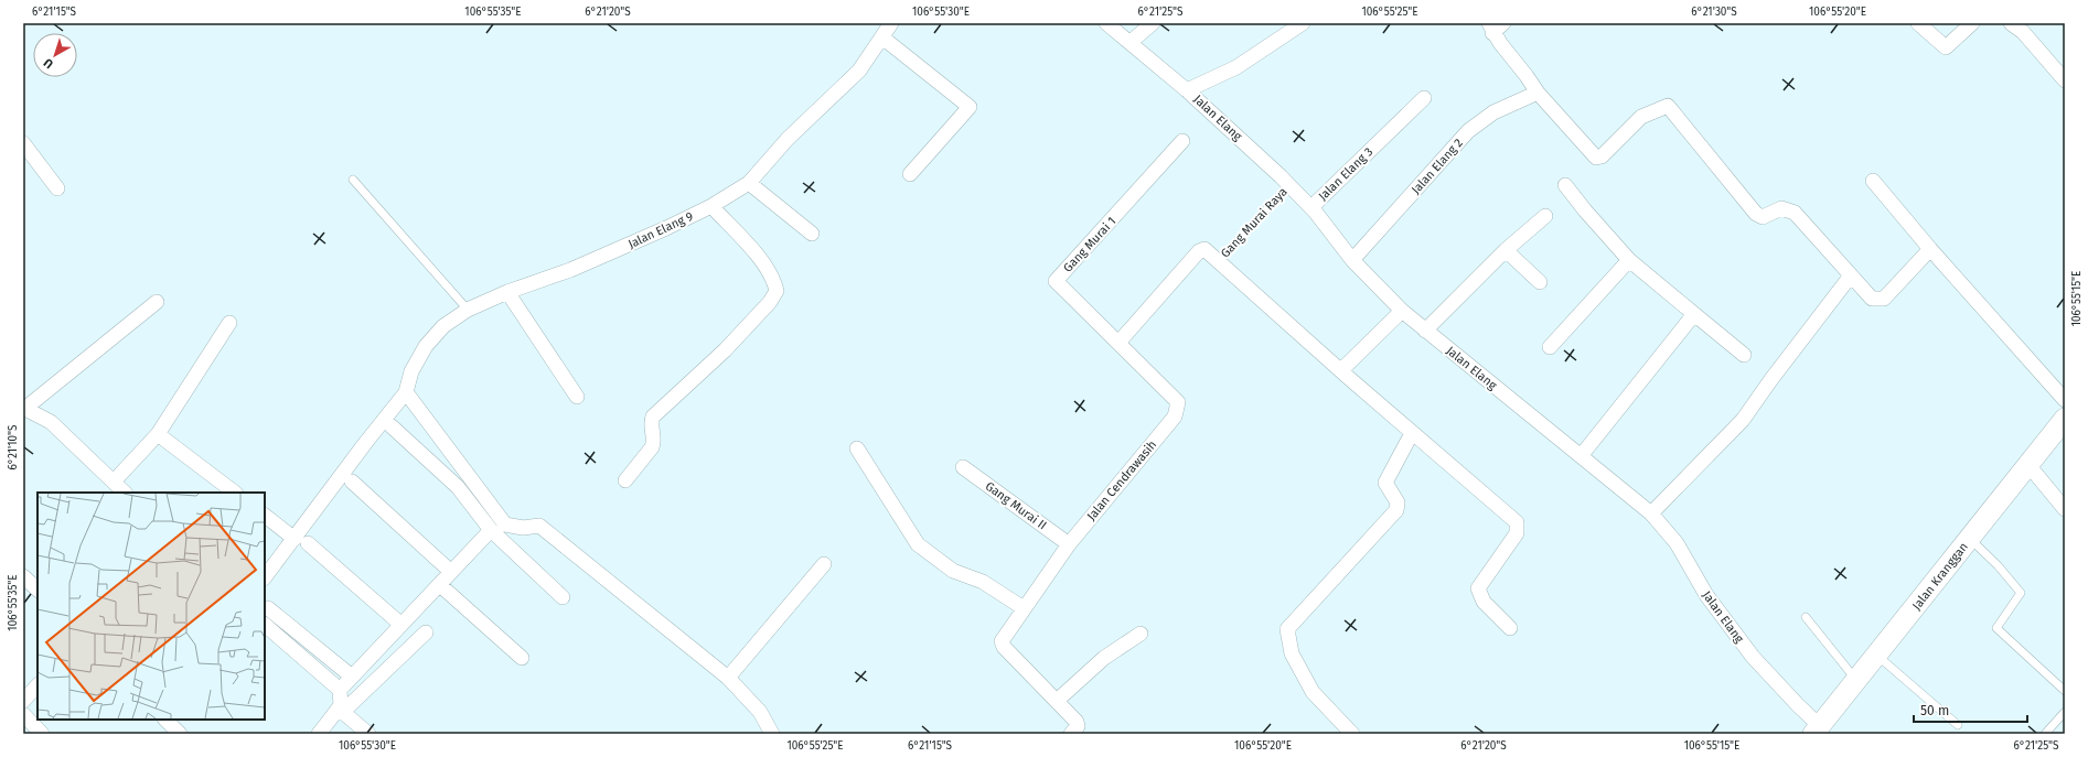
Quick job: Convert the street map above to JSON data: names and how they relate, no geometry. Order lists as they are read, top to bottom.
{
  "streets": {
    "main road": ["Jalan Kranggan"],
    "street": [
      "Jalan Elang",
      "Jalan Elang 2",
      "Jalan Elang 3",
      "Jalan Elang 9",
      "Gang Murai 1",
      "Jalan Cendrawasih",
      "Gang Murai II"
    ],
    "lane": ["Gang Murai Raya"]
  },
  "crossings": [
    ["Jalan Elang", "Jalan Elang 2"],
    ["Jalan Elang", "Jalan Elang 3"],
    ["Jalan Elang", "Gang Murai Raya"],
    ["Jalan Elang", "Jalan Kranggan"],
    ["Gang Murai 1", "Jalan Cendrawasih"],
    ["Jalan Cendrawasih", "Gang Murai II"]
  ],
  "scale_bar": "50 m",
  "north": "bottom left",
  "coordinates": [
    "6°21'15\"S",
    "106°55'35\"E",
    "6°21'20\"S",
    "106°55'30\"E",
    "6°21'25\"S",
    "106°55'25\"E",
    "6°21'30\"S",
    "106°55'20\"E",
    "106°55'15\"E",
    "6°21'10\"S"
  ]
}
